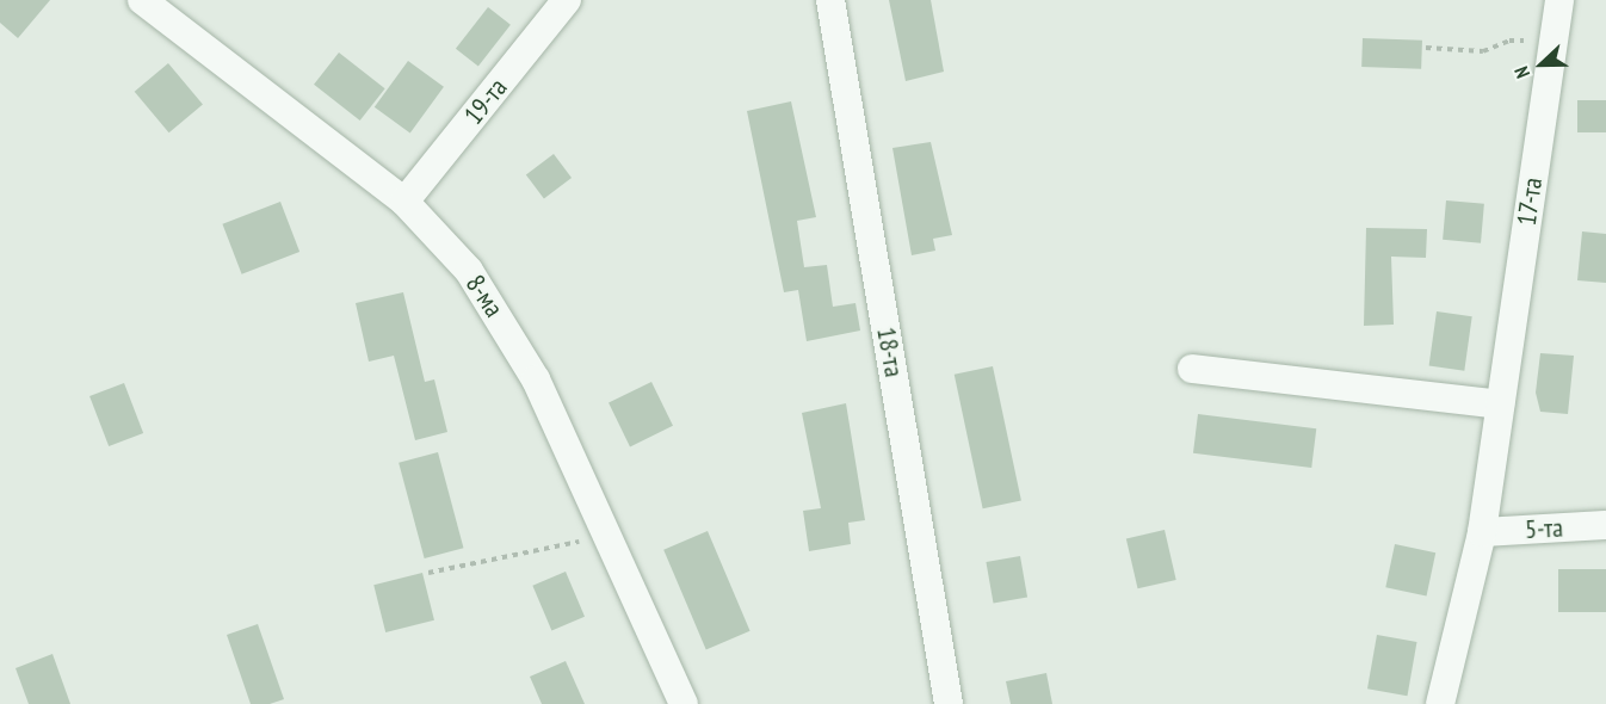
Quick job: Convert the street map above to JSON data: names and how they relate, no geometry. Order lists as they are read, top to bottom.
{
  "streets": {
    "street": [
      "19-та",
      "17-та",
      "8-ма",
      "18-та",
      "5-та"
    ]
  },
  "crossings": [
    ["19-та", "8-ма"],
    ["17-та", "5-та"]
  ],
  "north": "left"
}
